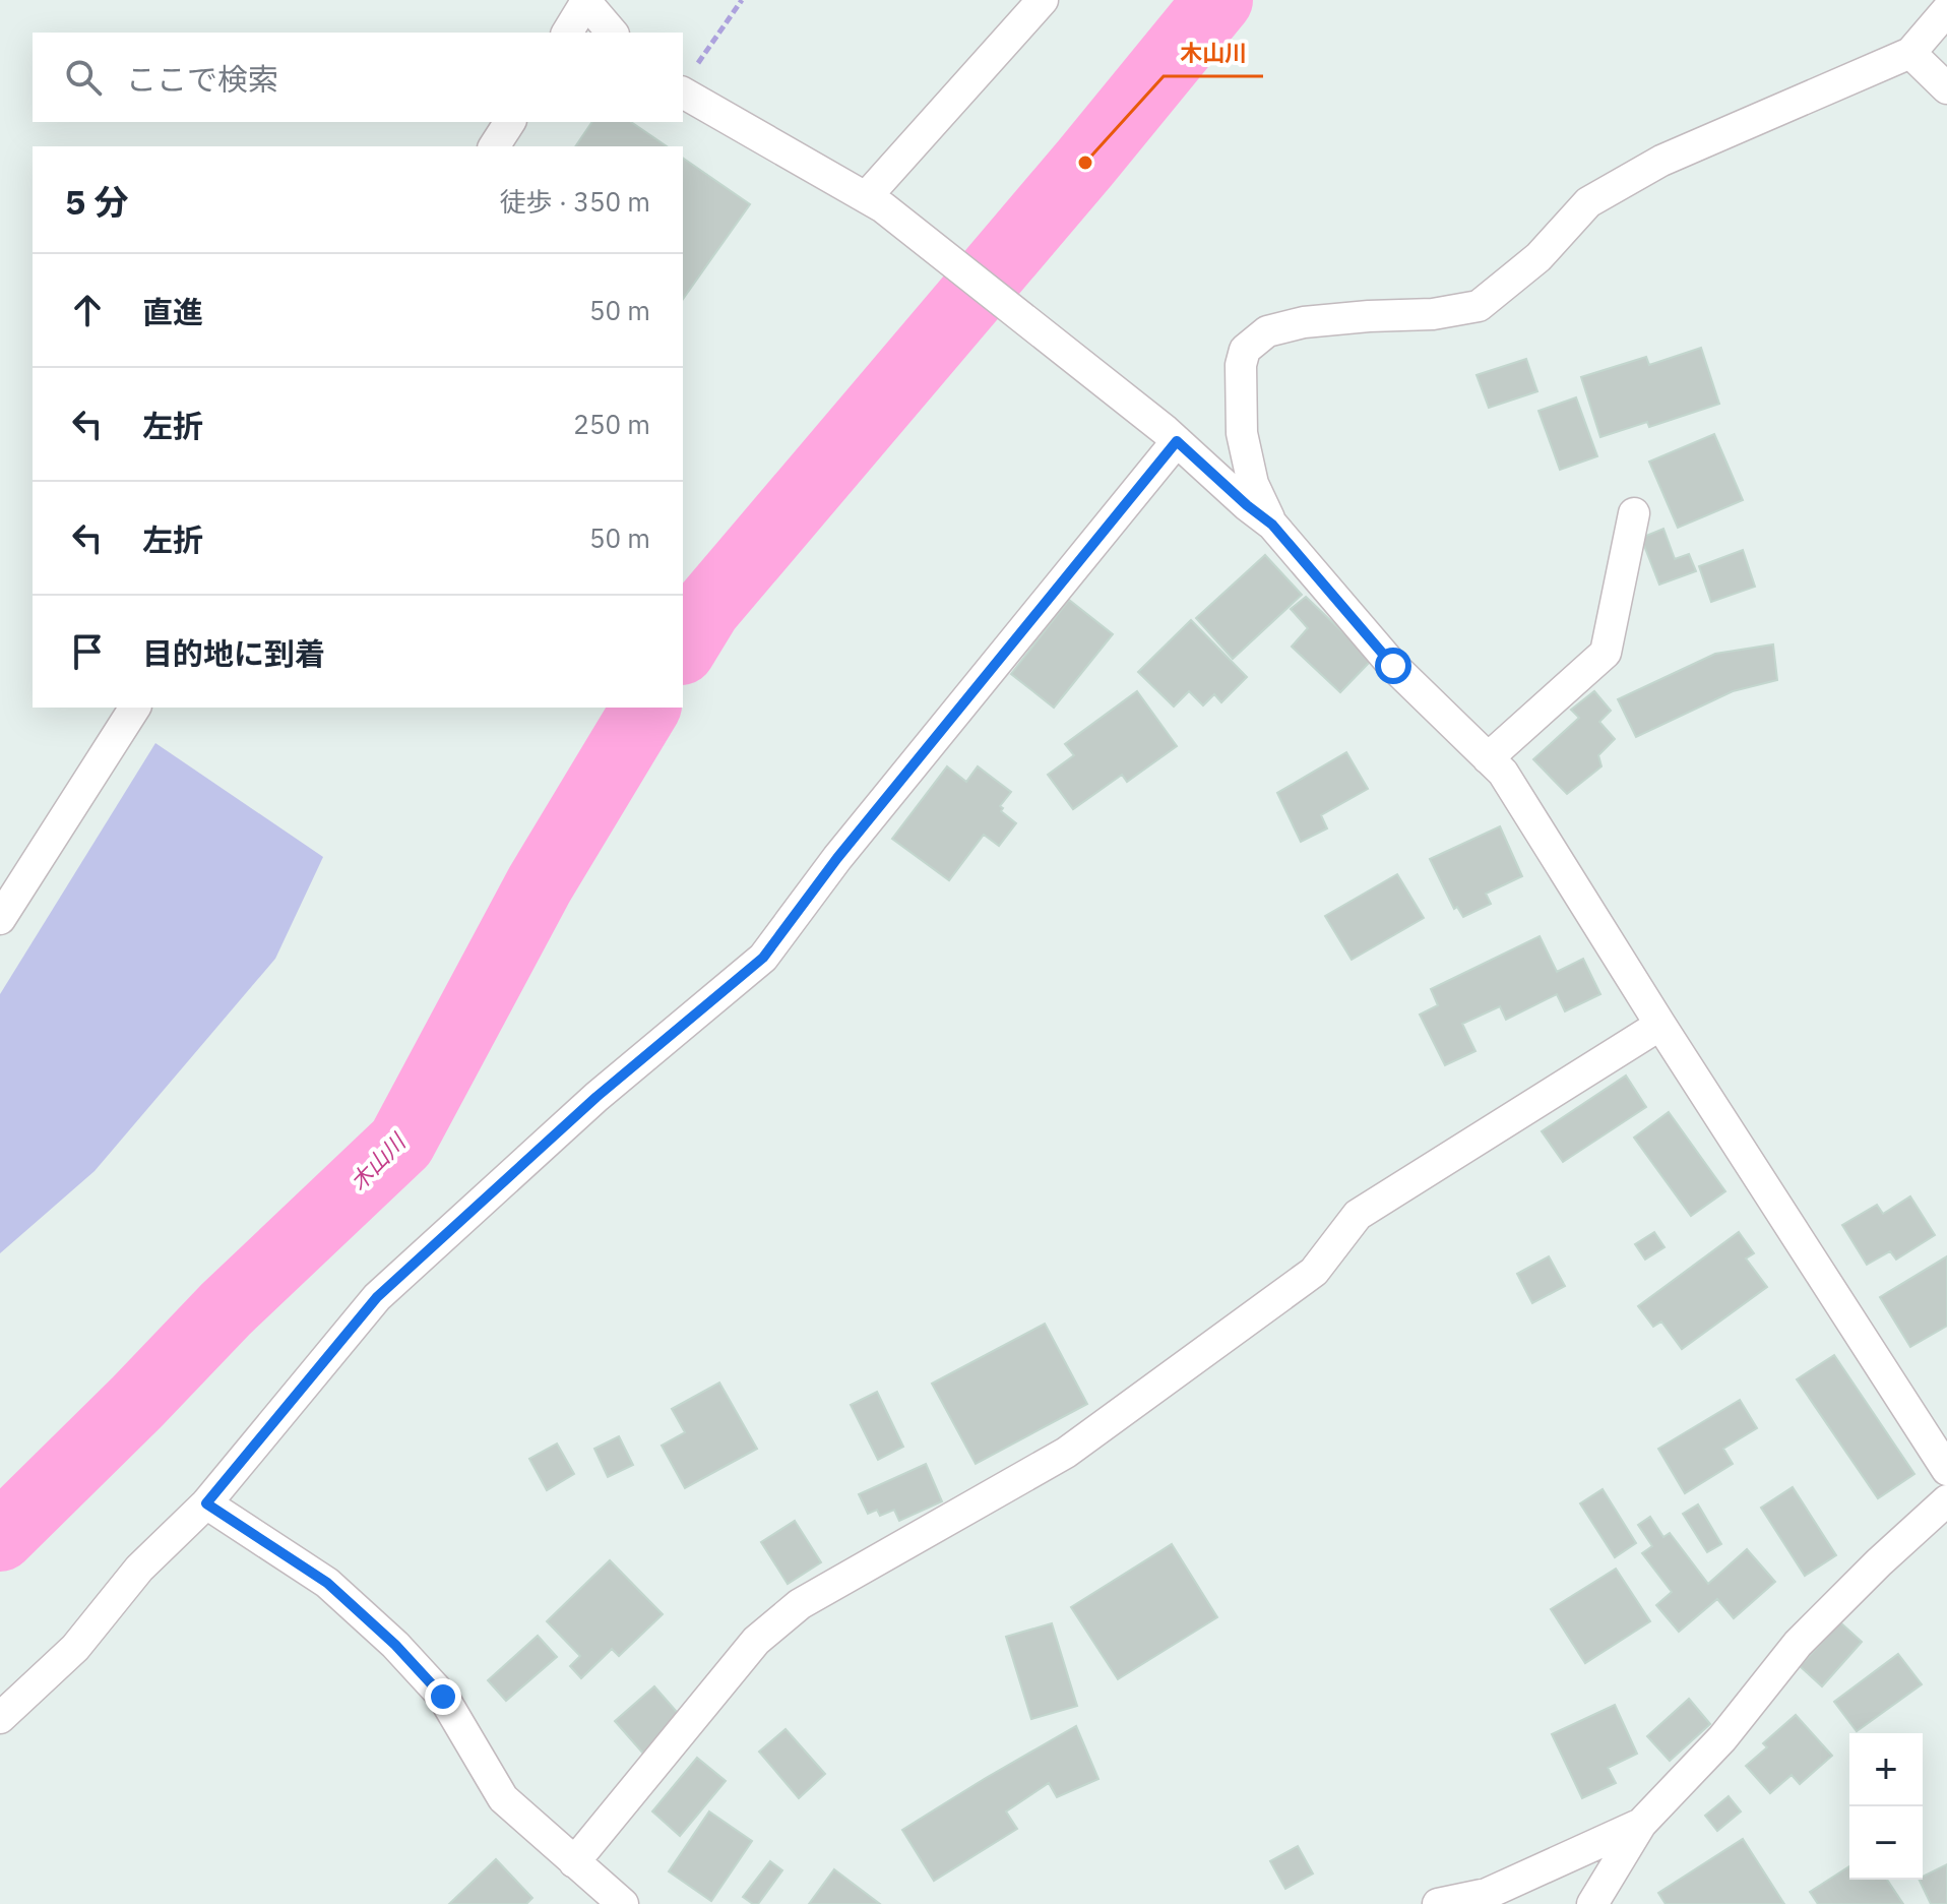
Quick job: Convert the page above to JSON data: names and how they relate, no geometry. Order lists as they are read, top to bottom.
{
  "water": ["木山川"],
  "places": ["木山川"],
  "page": {
    "search": "ここで検索",
    "heading": ["5 分", "徒歩 · 350 m"],
    "list": [
      ["直進", "50 m"],
      ["左折", "250 m"],
      ["左折", "50 m"],
      "目的地に到着"
    ],
    "map_buttons": ["+", "−"]
  }
}
